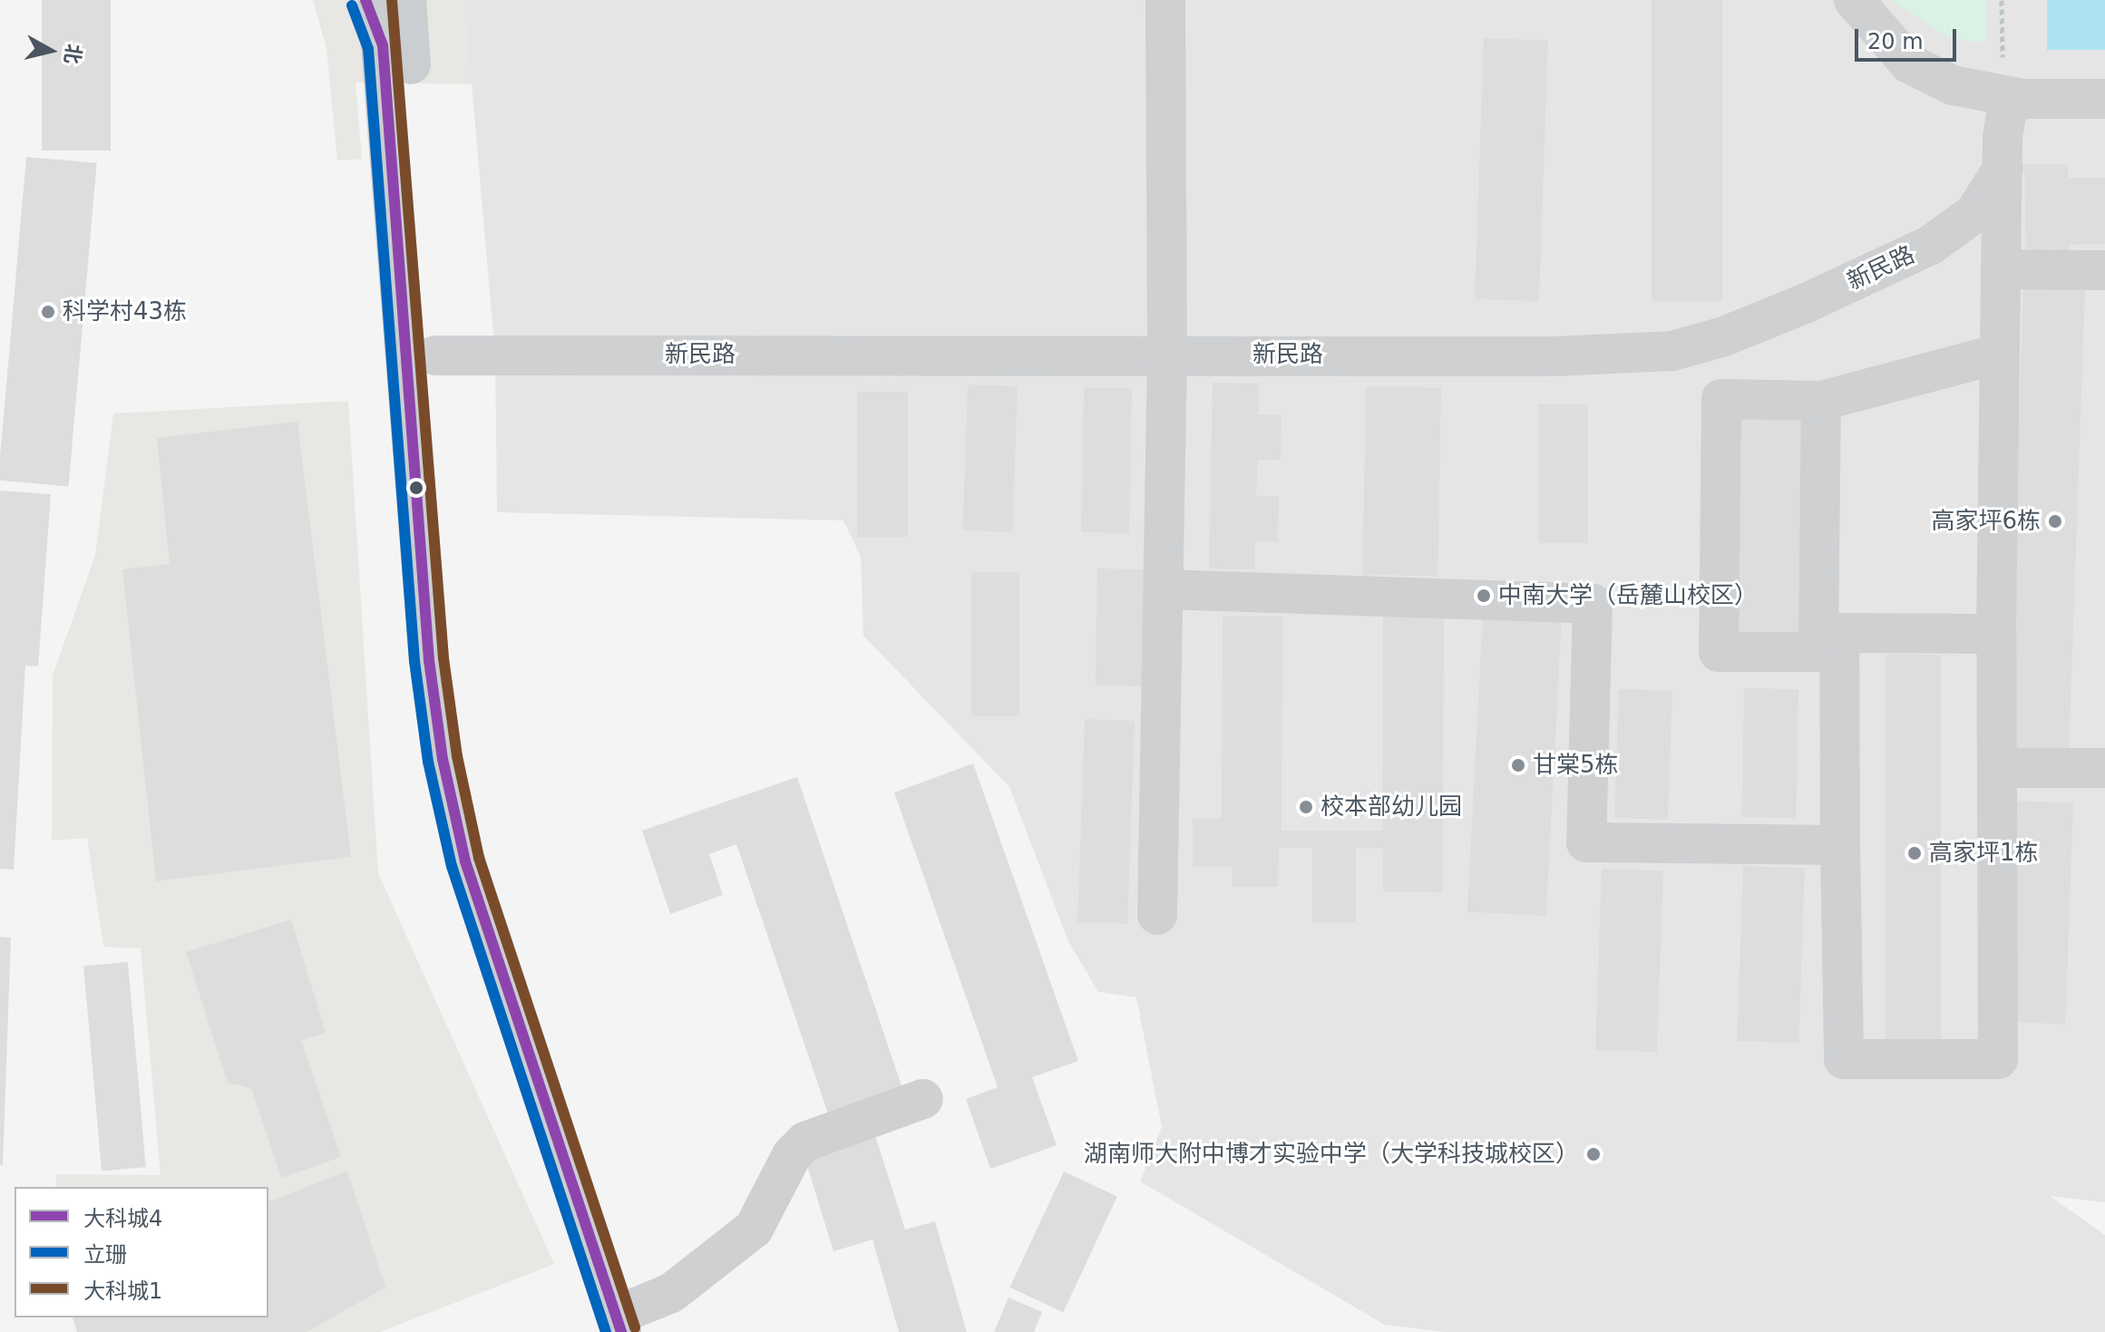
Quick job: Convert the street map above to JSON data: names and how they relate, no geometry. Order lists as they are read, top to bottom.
{
  "streets": {
    "street": ["新民路"]
  },
  "places": [
    "科学村43栋",
    "高家坪6栋",
    "中南大学（岳麓山校区）",
    "甘棠5栋",
    "校本部幼儿园",
    "高家坪1栋",
    "湖南师大附中博才实验中学（大学科技城校区）"
  ],
  "lines": ["transit line 大科城4", "transit line 大科城1", "transit line 立珊"],
  "legend": ["大科城4", "立珊", "大科城1"],
  "scale_bar": "20 m",
  "north": "right"
}
